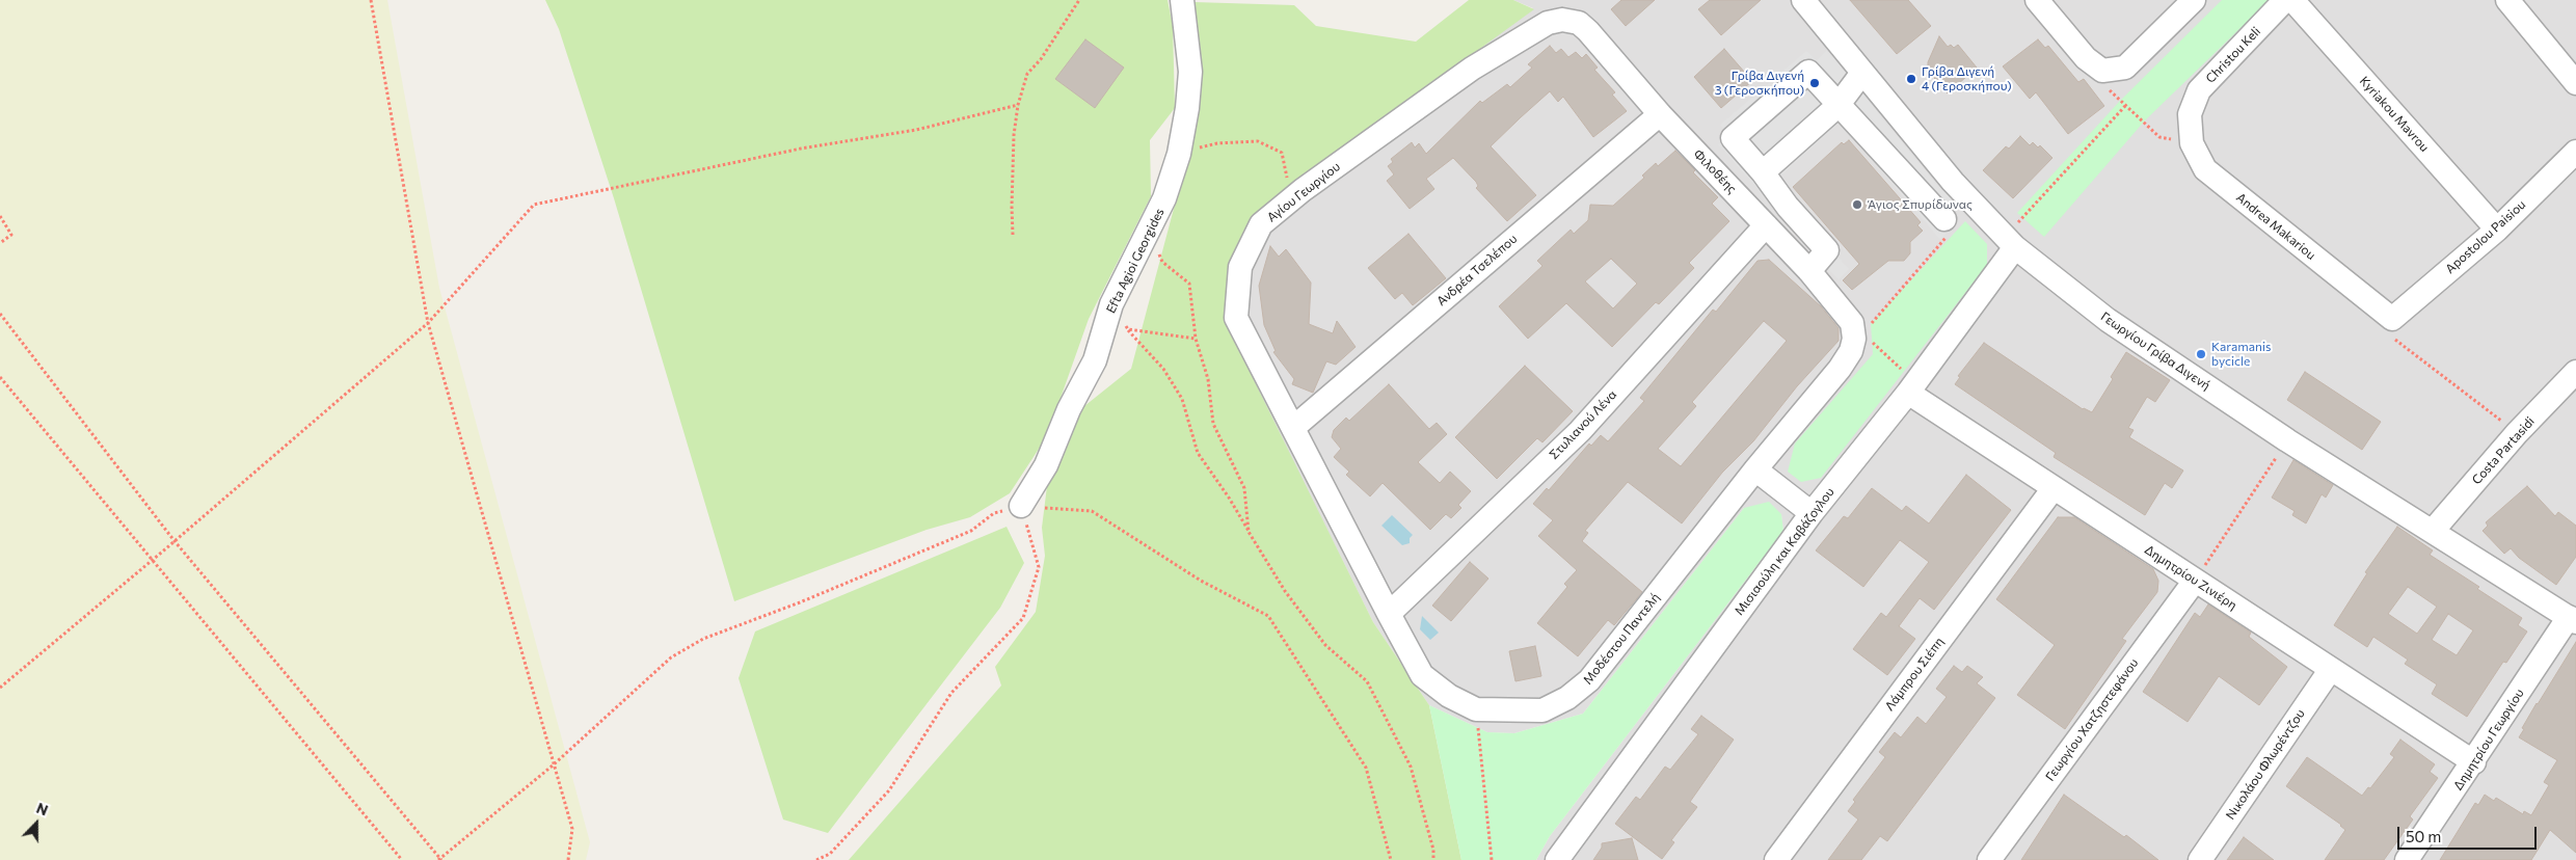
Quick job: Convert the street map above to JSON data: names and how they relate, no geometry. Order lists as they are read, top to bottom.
{
  "streets": {
    "street": [
      "Christou Keli",
      "Kyriakou Mavrou",
      "Φιλοθέης",
      "Αγίου Γεωργίου",
      "Andrea Makariou",
      "Apostolou Paisiou",
      "Efta Agioi Georgides",
      "Ανδρέα Τσελέπου",
      "Γεωργίου Γρίβα Διγενή",
      "Στυλιανού Λένα",
      "Costa Partasidi",
      "Μισιαούλη και Καβάζογλου",
      "Δημητρίου Ζινιέρη",
      "Μοδέστου Παντελή",
      "Λάμπρου Σιέπη",
      "Γεωργίου Χατζηστεφάνου",
      "Δημητρίου Γεωργίου",
      "Νικολάου Φλωρέντζου"
    ]
  },
  "crossings": [
    ["Christou Keli", "Andrea Makariou"],
    ["Kyriakou Mavrou", "Apostolou Paisiou"],
    ["Φιλοθέης", "Αγίου Γεωργίου"],
    ["Φιλοθέης", "Ανδρέα Τσελέπου"],
    ["Φιλοθέης", "Στυλιανού Λένα"],
    ["Φιλοθέης", "Μοδέστου Παντελή"],
    ["Αγίου Γεωργίου", "Ανδρέα Τσελέπου"],
    ["Αγίου Γεωργίου", "Στυλιανού Λένα"],
    ["Αγίου Γεωργίου", "Μοδέστου Παντελή"],
    ["Andrea Makariou", "Apostolou Paisiou"],
    ["Γεωργίου Γρίβα Διγενή", "Costa Partasidi"],
    ["Γεωργίου Γρίβα Διγενή", "Μισιαούλη και Καβάζογλου"],
    ["Γεωργίου Γρίβα Διγενή", "Δημητρίου Γεωργίου"],
    ["Στυλιανού Λένα", "Μοδέστου Παντελή"],
    ["Μισιαούλη και Καβάζογλου", "Δημητρίου Ζινιέρη"],
    ["Δημητρίου Ζινιέρη", "Λάμπρου Σιέπη"],
    ["Δημητρίου Ζινιέρη", "Γεωργίου Χατζηστεφάνου"],
    ["Δημητρίου Ζινιέρη", "Δημητρίου Γεωργίου"],
    ["Δημητρίου Ζινιέρη", "Νικολάου Φλωρέντζου"]
  ],
  "places": [
    "Γρίβα Διγενή 4 (Γεροσκήπου)",
    "Γρίβα Διγενή 3 (Γεροσκήπου)",
    "Άγιος Σπυρίδωνας",
    "Karamanis bycicle"
  ],
  "scale_bar": "50 m",
  "north": "top"
}
